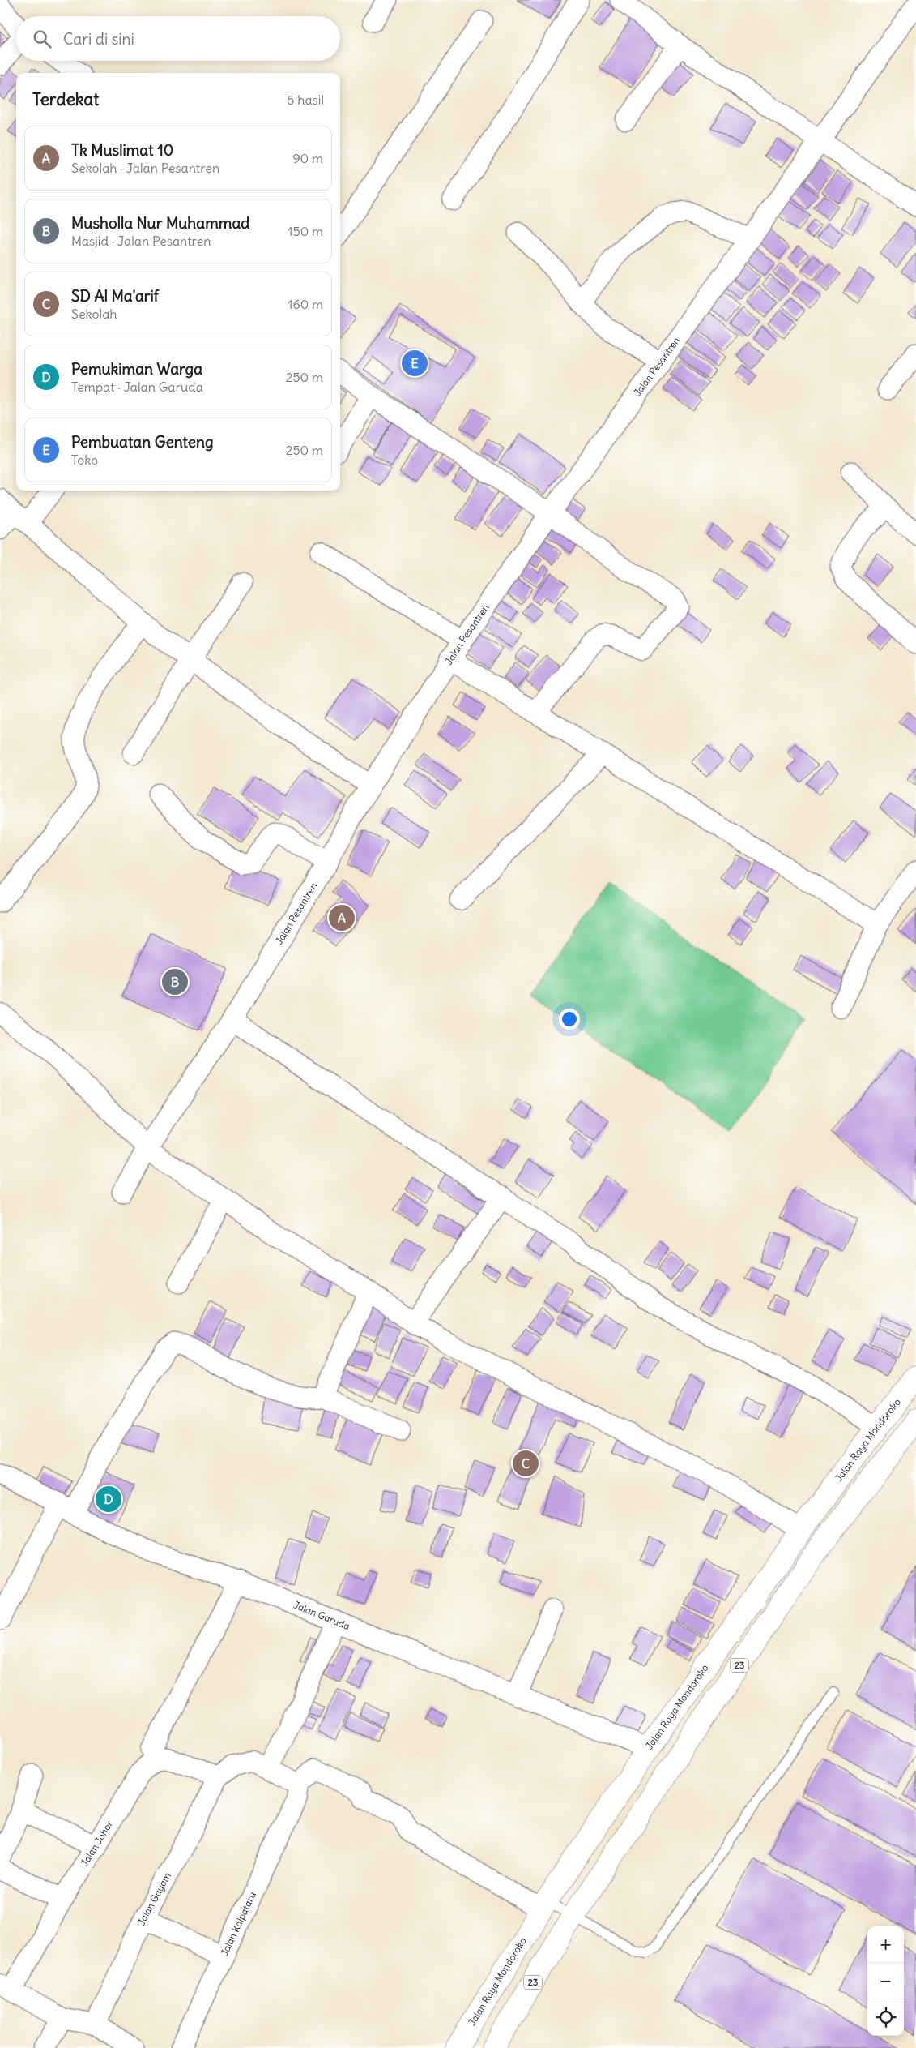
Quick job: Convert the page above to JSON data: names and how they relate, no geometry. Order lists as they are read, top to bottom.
{
  "streets": {
    "highway": ["Jalan Raya Mondoroko", "23"],
    "street": [
      "Jalan Pesantren",
      "Jalan Garuda",
      "Jalan Johor",
      "Jalan Gayam",
      "Jalan Kalpataru"
    ]
  },
  "crossings": [
    ["Jalan Raya Mondoroko", "Jalan Garuda"],
    ["Jalan Johor", "Jalan Gayam"]
  ],
  "page": {
    "search": "Cari di sini",
    "heading": ["Terdekat", "5 hasil"],
    "list": [
      {
        "mark": "A",
        "name": "Tk Muslimat 10",
        "note": "Sekolah · Jalan Pesantren",
        "value": "90 m"
      },
      {
        "mark": "B",
        "name": "Musholla Nur Muhammad",
        "note": "Masjid · Jalan Pesantren",
        "value": "150 m"
      },
      {
        "mark": "C",
        "name": "SD Al Ma'arif",
        "note": "Sekolah",
        "value": "160 m"
      },
      {
        "mark": "D",
        "name": "Pemukiman Warga",
        "note": "Tempat · Jalan Garuda",
        "value": "250 m"
      },
      {
        "mark": "E",
        "name": "Pembuatan Genteng",
        "note": "Toko",
        "value": "250 m"
      }
    ],
    "pins": [
      "E",
      "A",
      "B",
      "C",
      "D"
    ],
    "map_buttons": ["+", "−"]
  }
}
